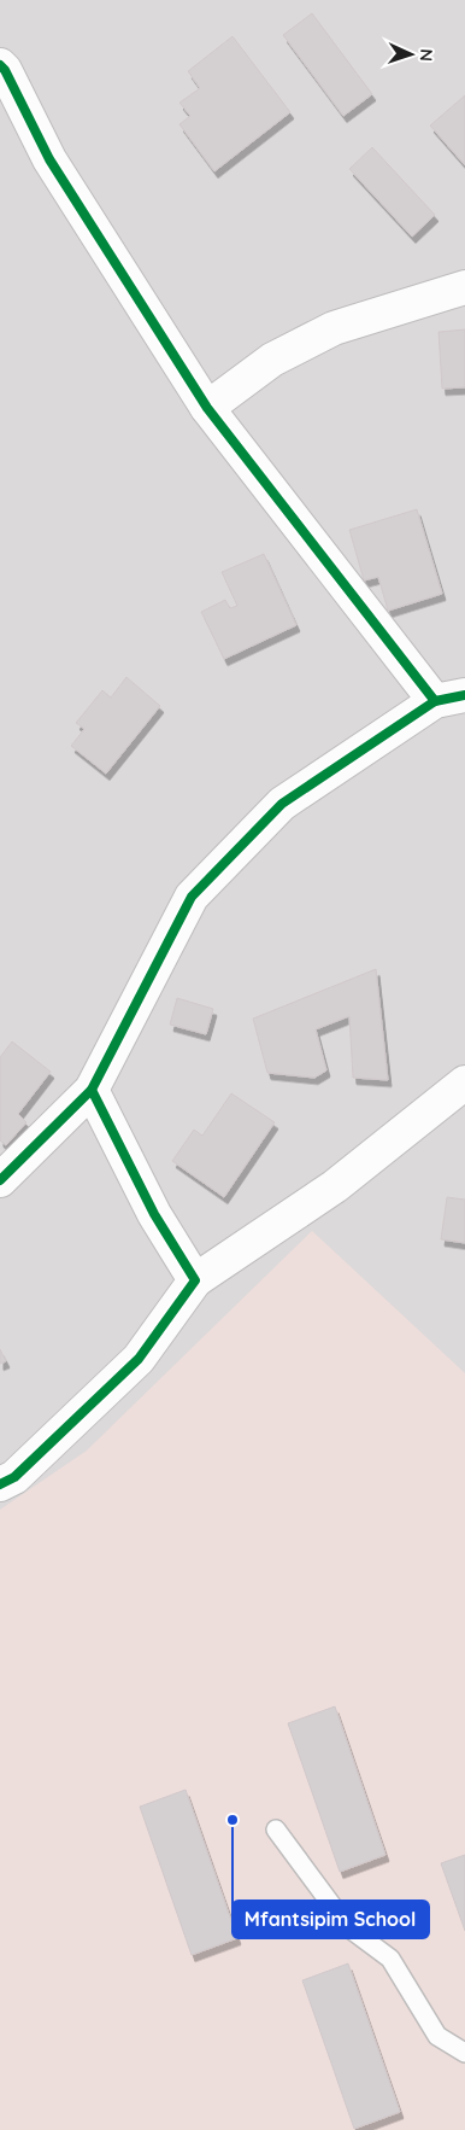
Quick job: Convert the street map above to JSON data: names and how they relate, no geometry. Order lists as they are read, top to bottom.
{
  "places": ["Mfantsipim School"],
  "north": "right"
}
